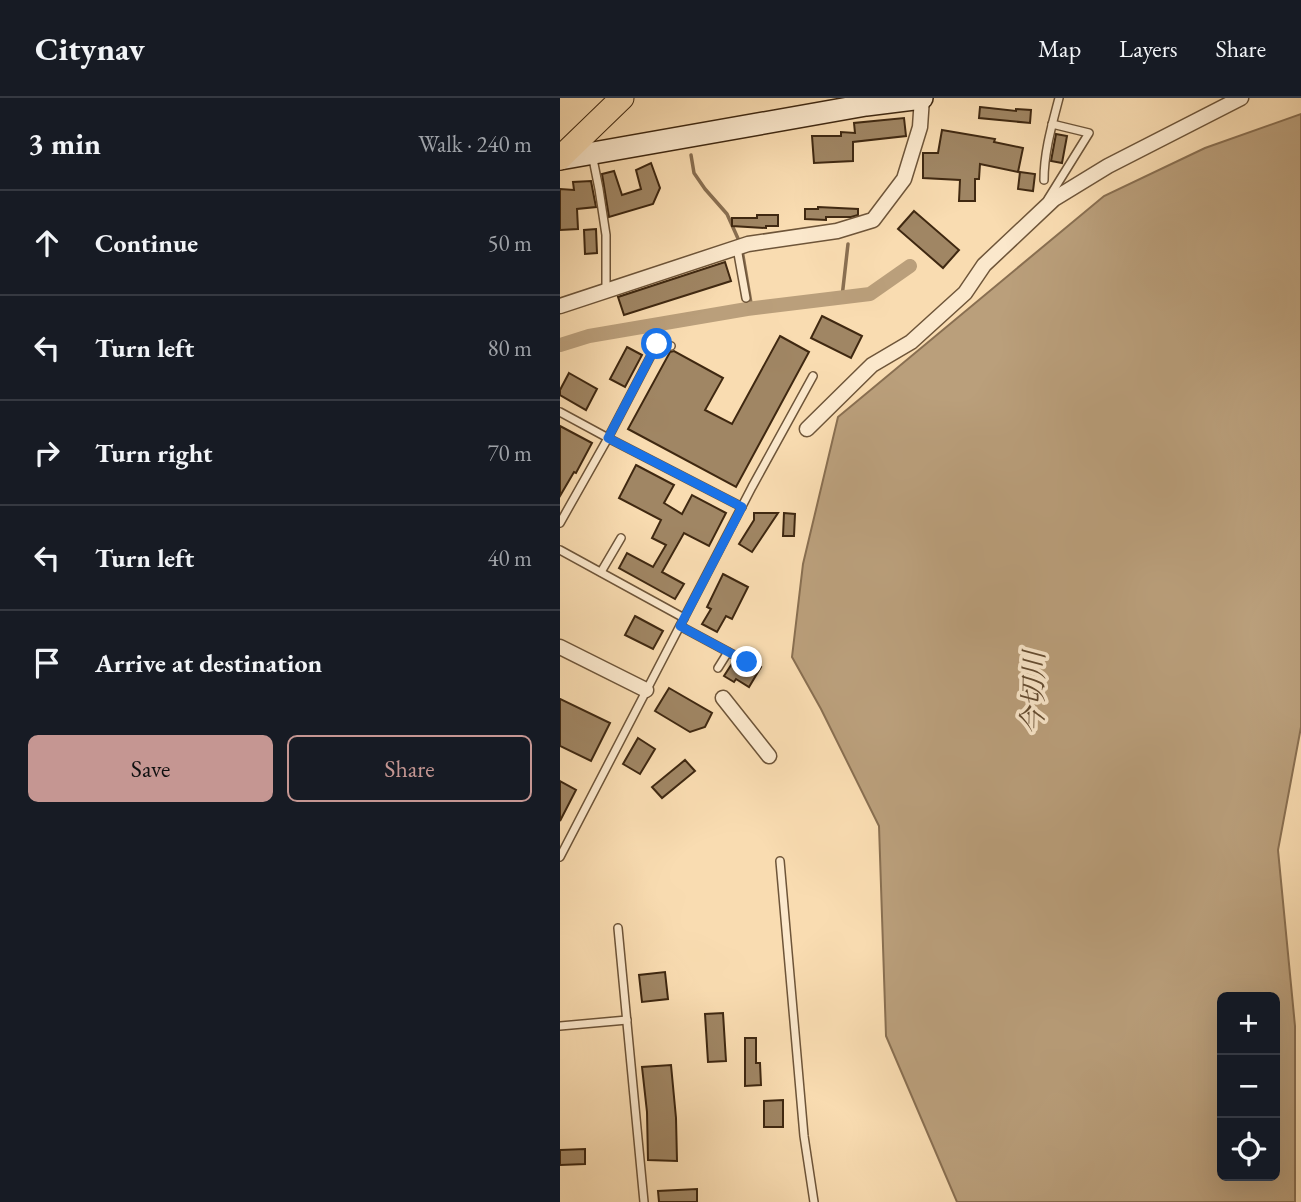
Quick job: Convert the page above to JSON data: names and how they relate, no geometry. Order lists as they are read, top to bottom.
{
  "water": ["今切川"],
  "page": {
    "header": "Citynav",
    "nav": ["Map", "Layers", "Share"],
    "heading": ["3 min", "Walk · 240 m"],
    "list": [
      ["Continue", "50 m"],
      ["Turn left", "80 m"],
      ["Turn right", "70 m"],
      ["Turn left", "40 m"],
      "Arrive at destination"
    ],
    "buttons": ["Save", "Share"],
    "map_buttons": ["+", "−"]
  }
}
